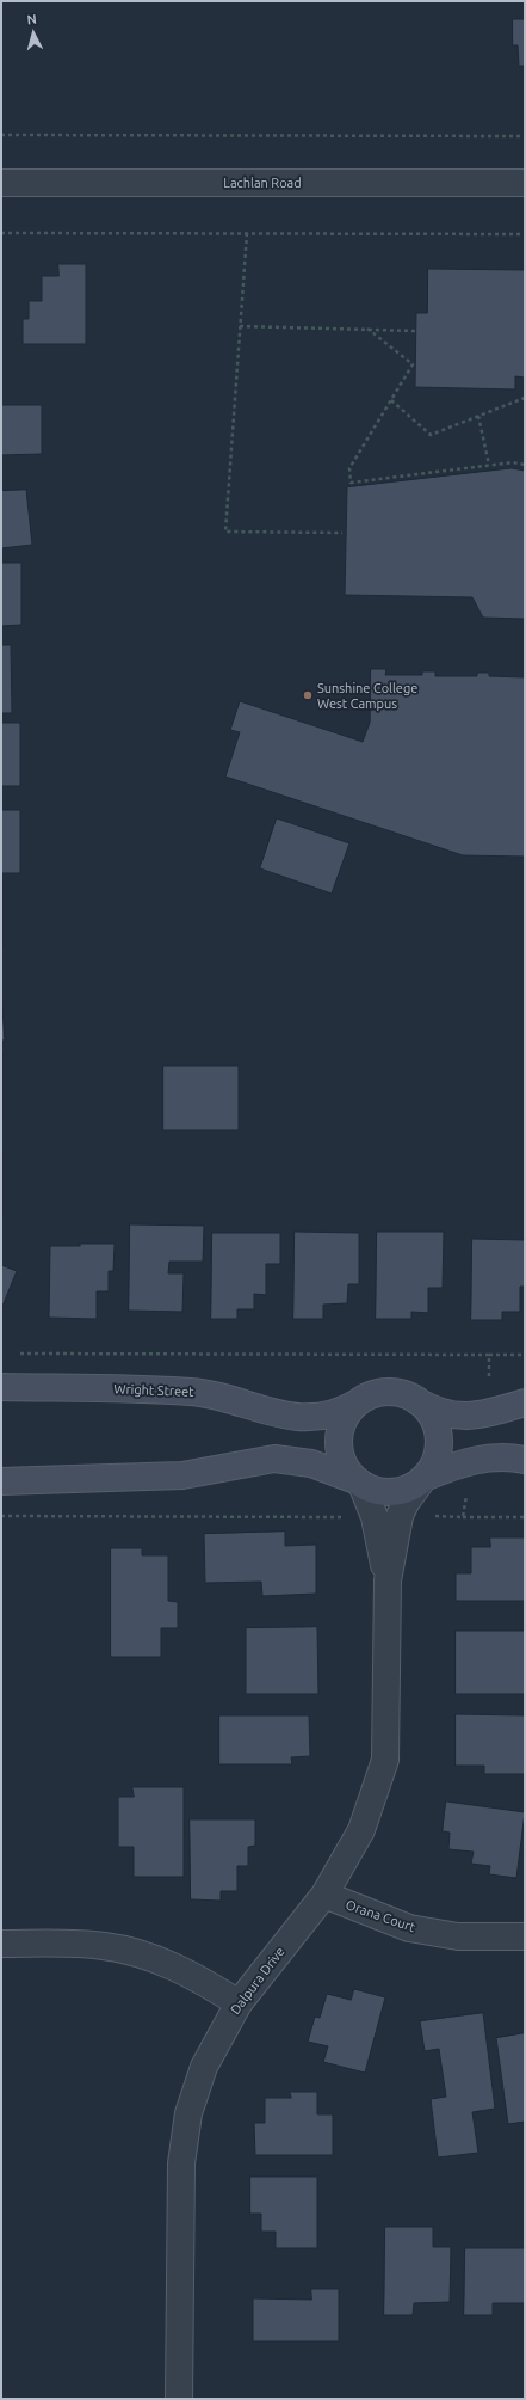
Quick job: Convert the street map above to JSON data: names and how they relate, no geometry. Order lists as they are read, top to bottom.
{
  "streets": {
    "street": [
      "Lachlan Road",
      "Wright Street",
      "Orana Court",
      "Dalpura Drive"
    ]
  },
  "crossings": [
    ["Wright Street", "Dalpura Drive"],
    ["Orana Court", "Dalpura Drive"]
  ],
  "places": ["Sunshine College West Campus"],
  "north": "top"
}
